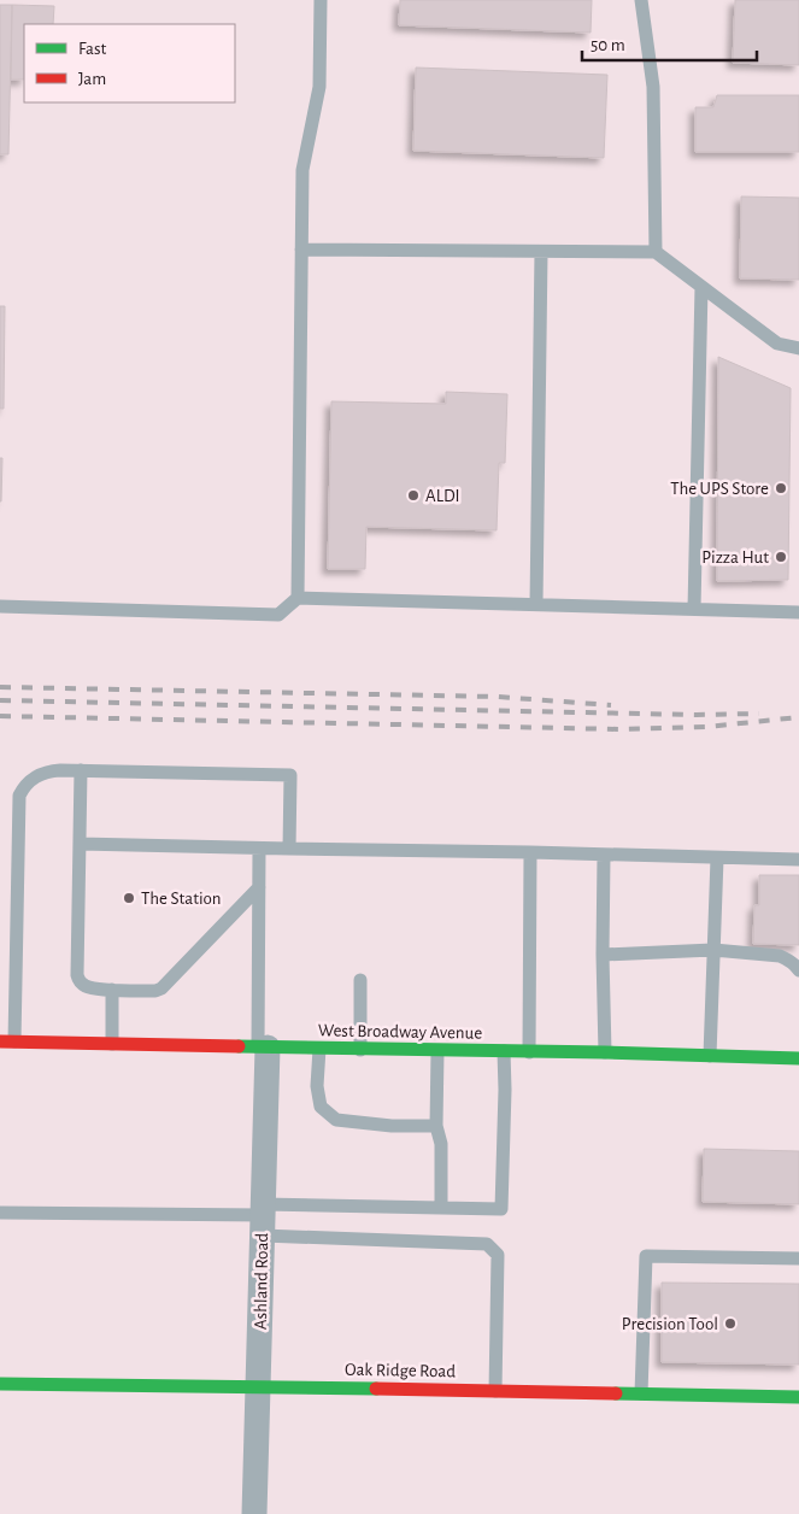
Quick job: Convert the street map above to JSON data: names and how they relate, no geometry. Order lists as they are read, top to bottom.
{
  "streets": {
    "street": ["West Broadway Avenue", "Ashland Road", "Oak Ridge Road"]
  },
  "crossings": [
    ["West Broadway Avenue", "Ashland Road"],
    ["Ashland Road", "Oak Ridge Road"]
  ],
  "places": [
    "The UPS Store",
    "ALDI",
    "Pizza Hut",
    "The Station",
    "Precision Tool"
  ],
  "legend": ["Fast", "Jam"],
  "scale_bar": "50 m"
}
